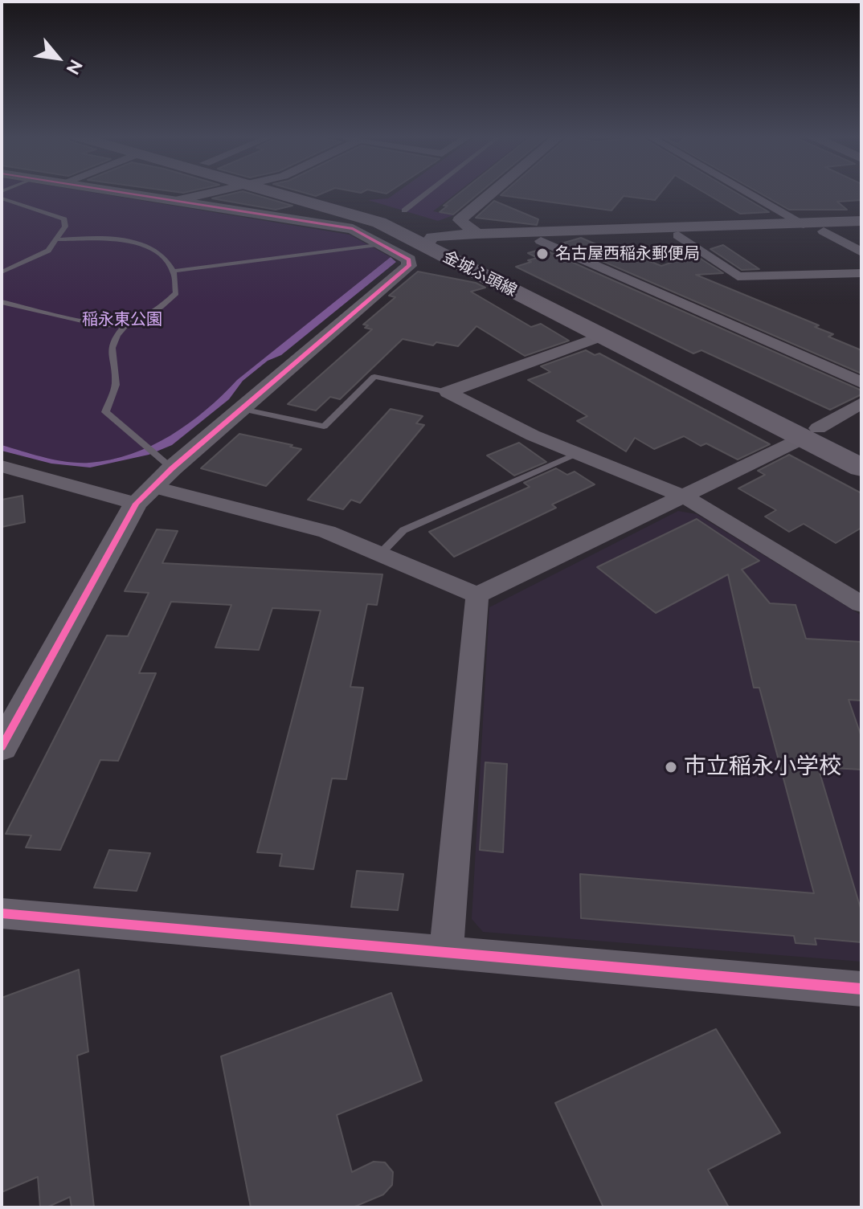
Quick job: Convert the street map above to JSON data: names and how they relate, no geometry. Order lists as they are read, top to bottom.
{
  "streets": {
    "main road": ["金城ふ頭線"]
  },
  "parks": ["稲永東公園"],
  "places": ["名古屋西稲永郵便局", "市立稲永小学校"],
  "north": "bottom right"
}
